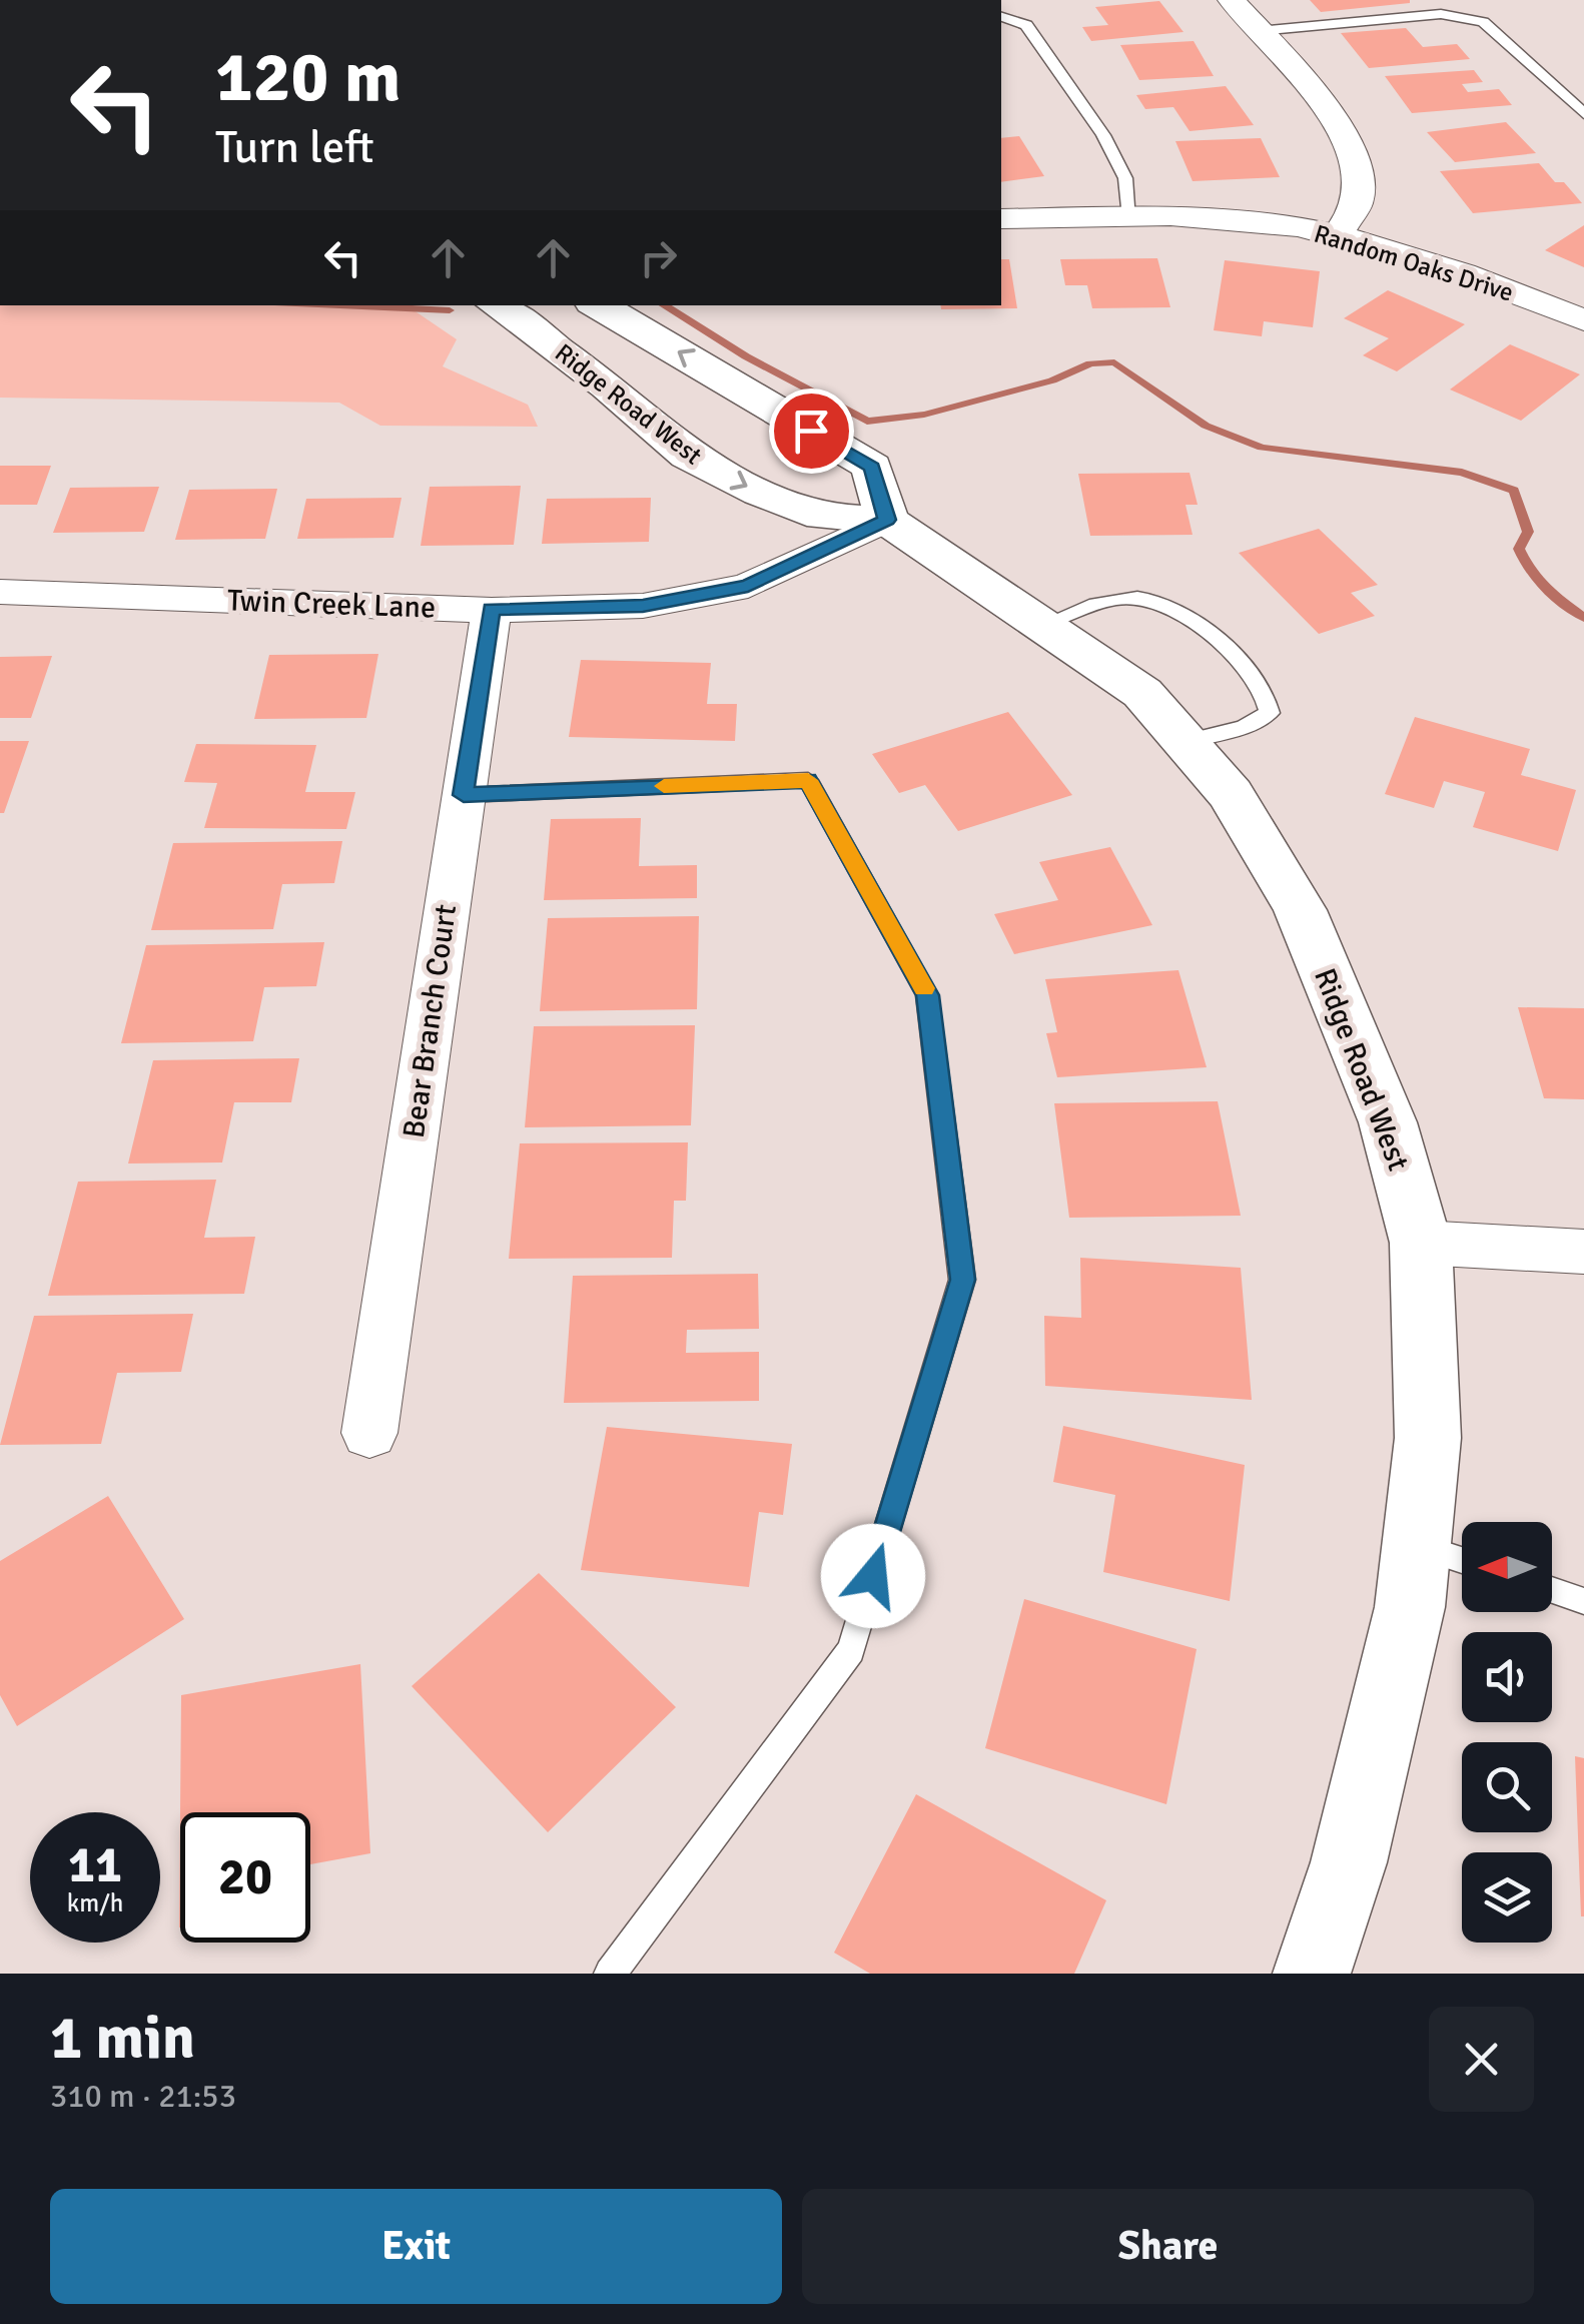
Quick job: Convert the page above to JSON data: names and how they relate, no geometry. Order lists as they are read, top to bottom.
{
  "streets": {
    "street": [
      "Random Oaks Drive",
      "Ridge Road West",
      "Twin Creek Lane",
      "Bear Branch Court"
    ]
  },
  "crossings": [
    ["Ridge Road West", "Twin Creek Lane"],
    ["Twin Creek Lane", "Bear Branch Court"]
  ],
  "north": "left",
  "page": {
    "turn": ["120 m", "Turn left"],
    "speed": "11 km/h",
    "limit": "20",
    "heading": ["1 min", "310 m · 21:53"],
    "buttons": ["Exit", "Share"]
  }
}
